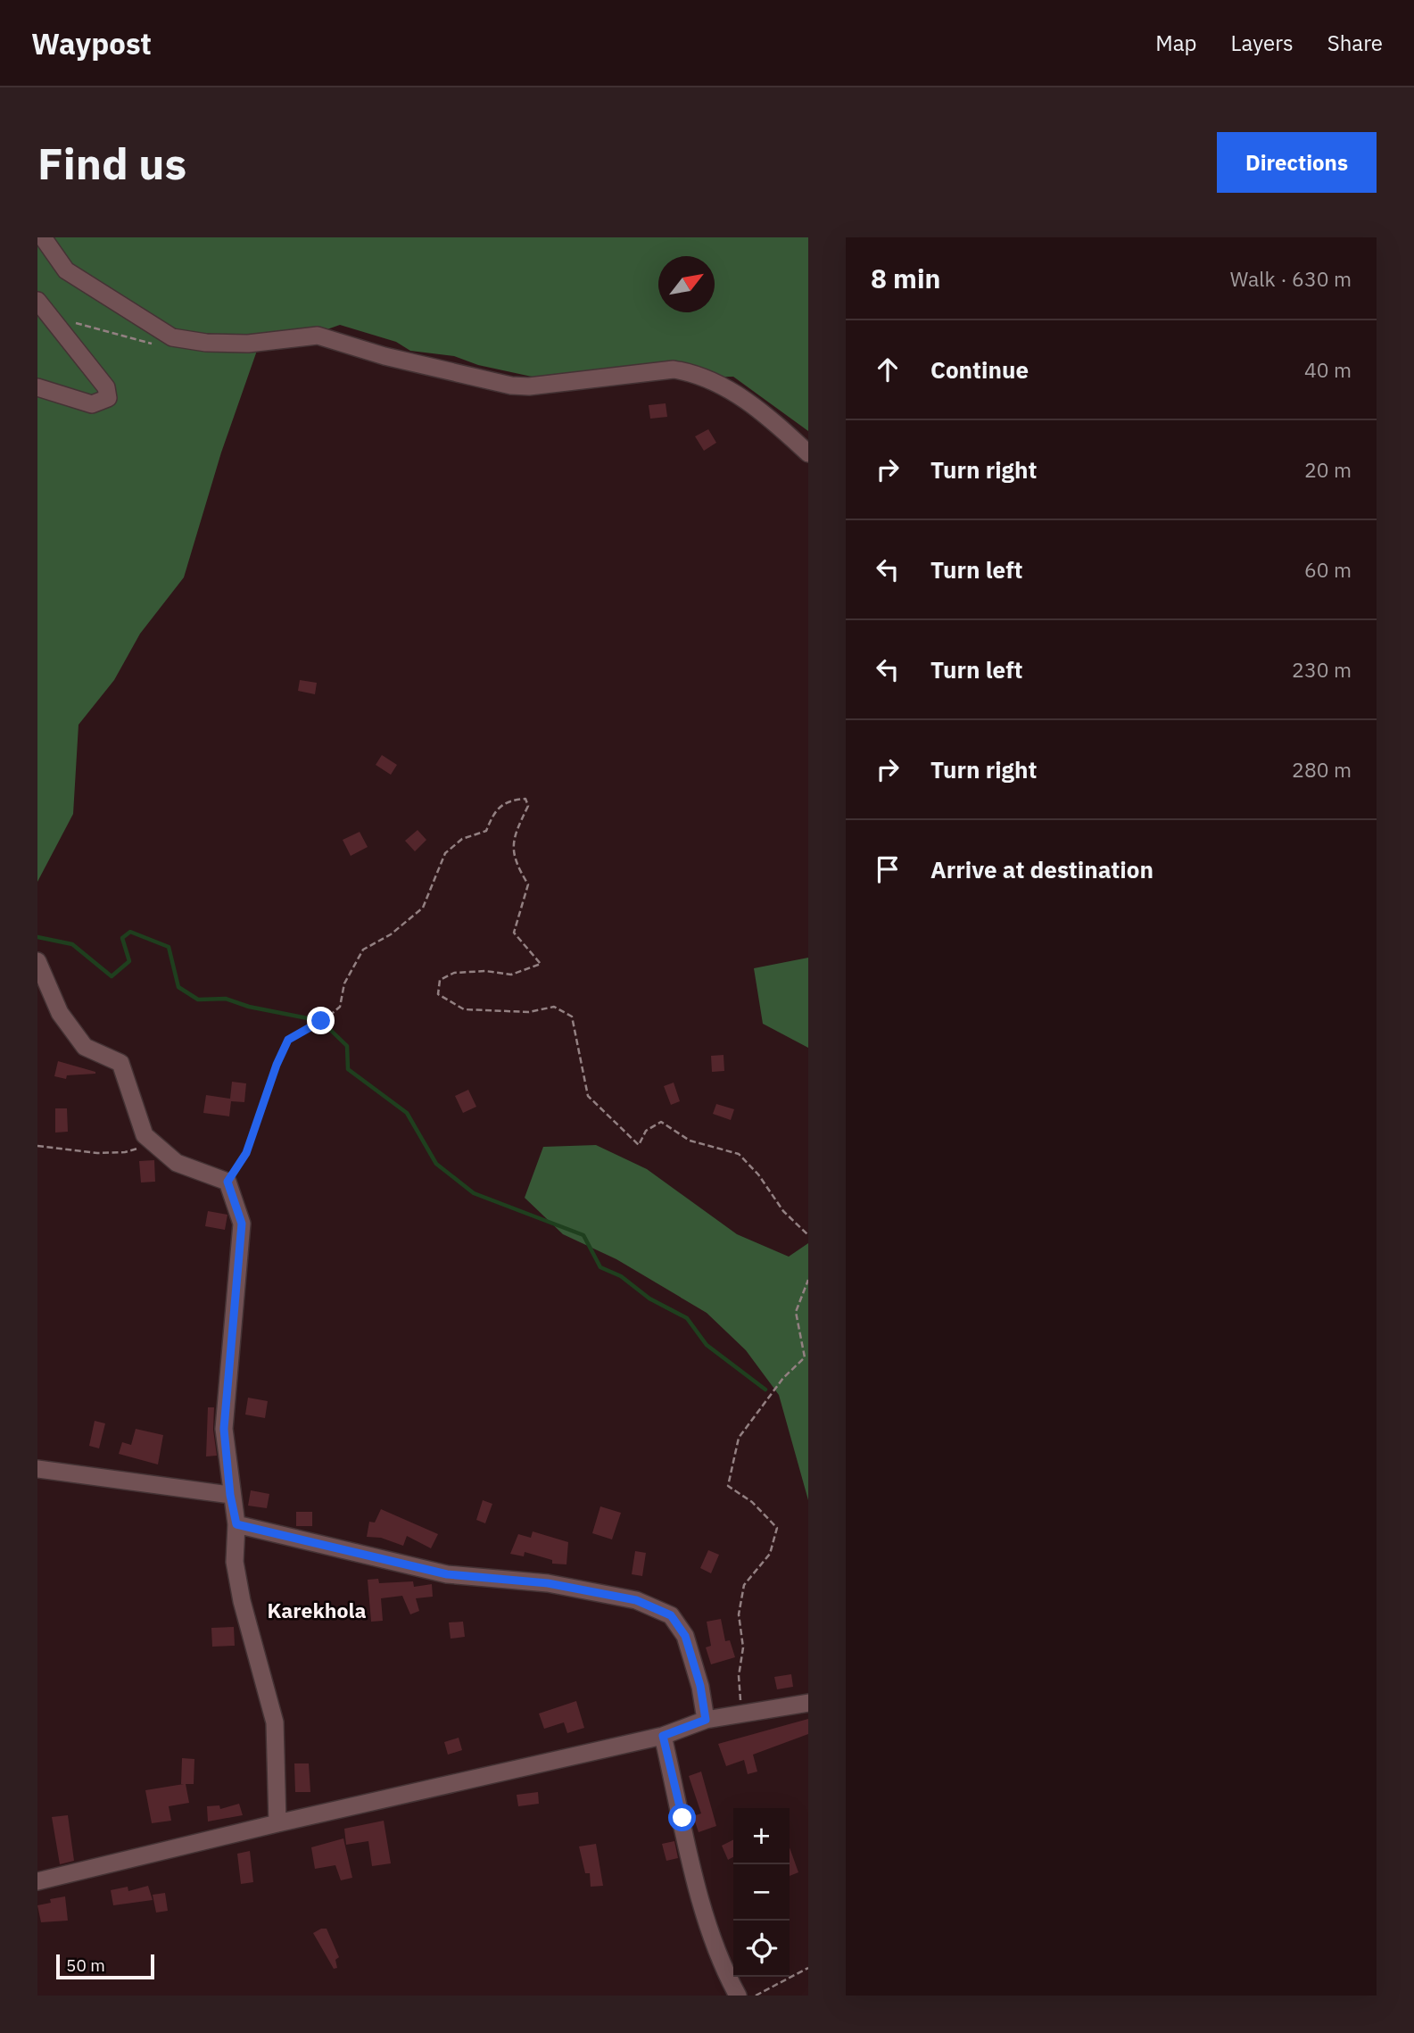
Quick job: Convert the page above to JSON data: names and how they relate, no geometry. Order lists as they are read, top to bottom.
{
  "districts": ["Karekhola"],
  "scale_bar": "50 m",
  "north": "top right",
  "page": {
    "header": "Waypost",
    "nav": ["Map", "Layers", "Share"],
    "buttons": "Directions",
    "title": "Find us",
    "heading": ["8 min", "Walk · 630 m"],
    "list": [
      ["Continue", "40 m"],
      ["Turn right", "20 m"],
      ["Turn left", "60 m"],
      ["Turn left", "230 m"],
      ["Turn right", "280 m"],
      "Arrive at destination"
    ],
    "map_buttons": ["+", "−"],
    "scale": "50 m"
  }
}
